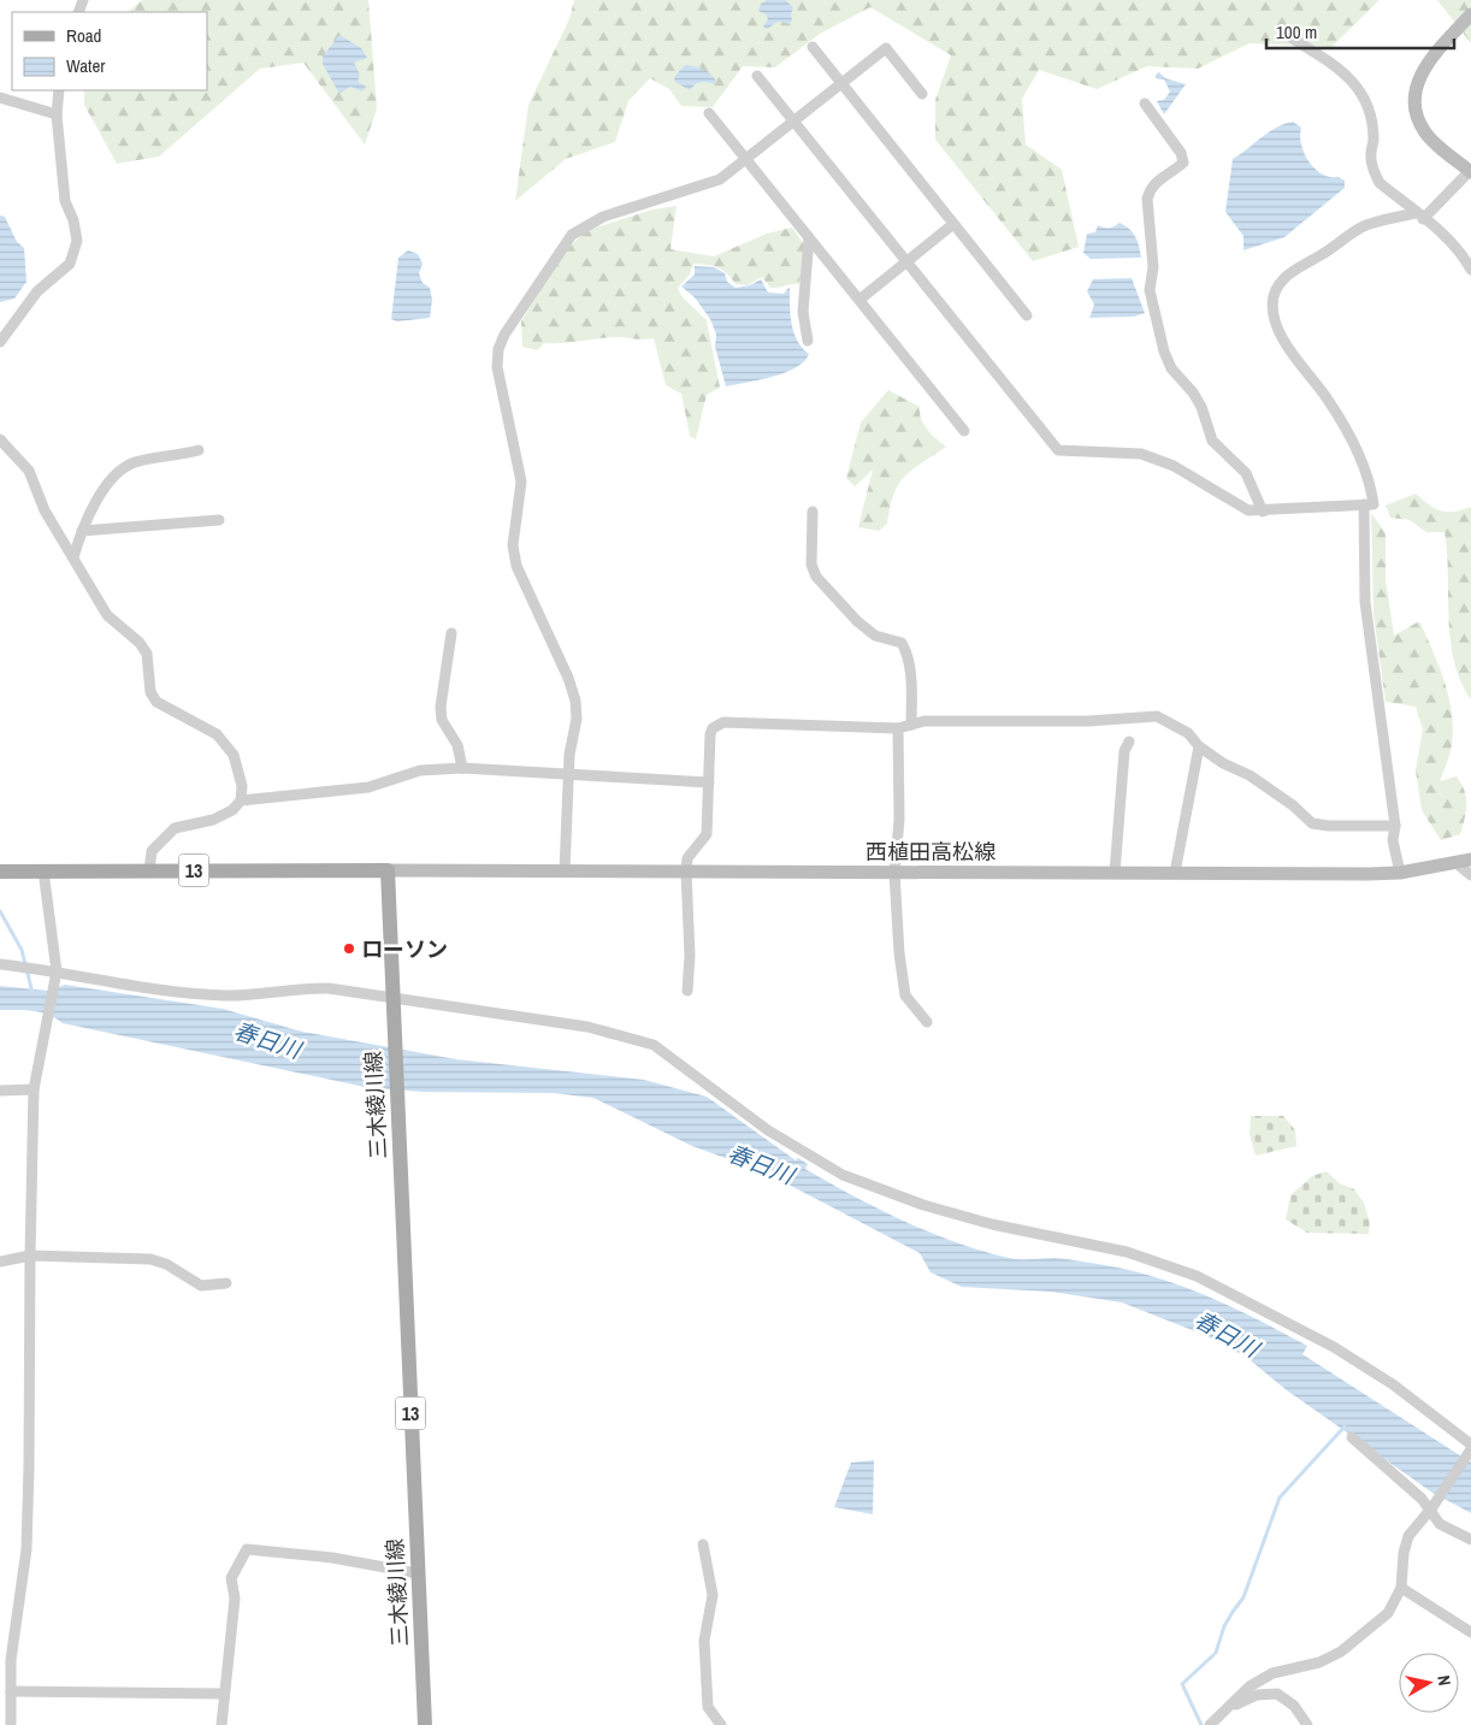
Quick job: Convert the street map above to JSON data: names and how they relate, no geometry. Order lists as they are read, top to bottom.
{
  "streets": {
    "main road": ["西植田高松線", "13", "三木綾川線"]
  },
  "crossings": [
    ["西植田高松線", "13"],
    ["西植田高松線", "三木綾川線"],
    ["13", "三木綾川線"]
  ],
  "water": ["春日川"],
  "places": ["ローソン"],
  "legend": ["Road", "Water"],
  "scale_bar": "100 m",
  "north": "right"
}
